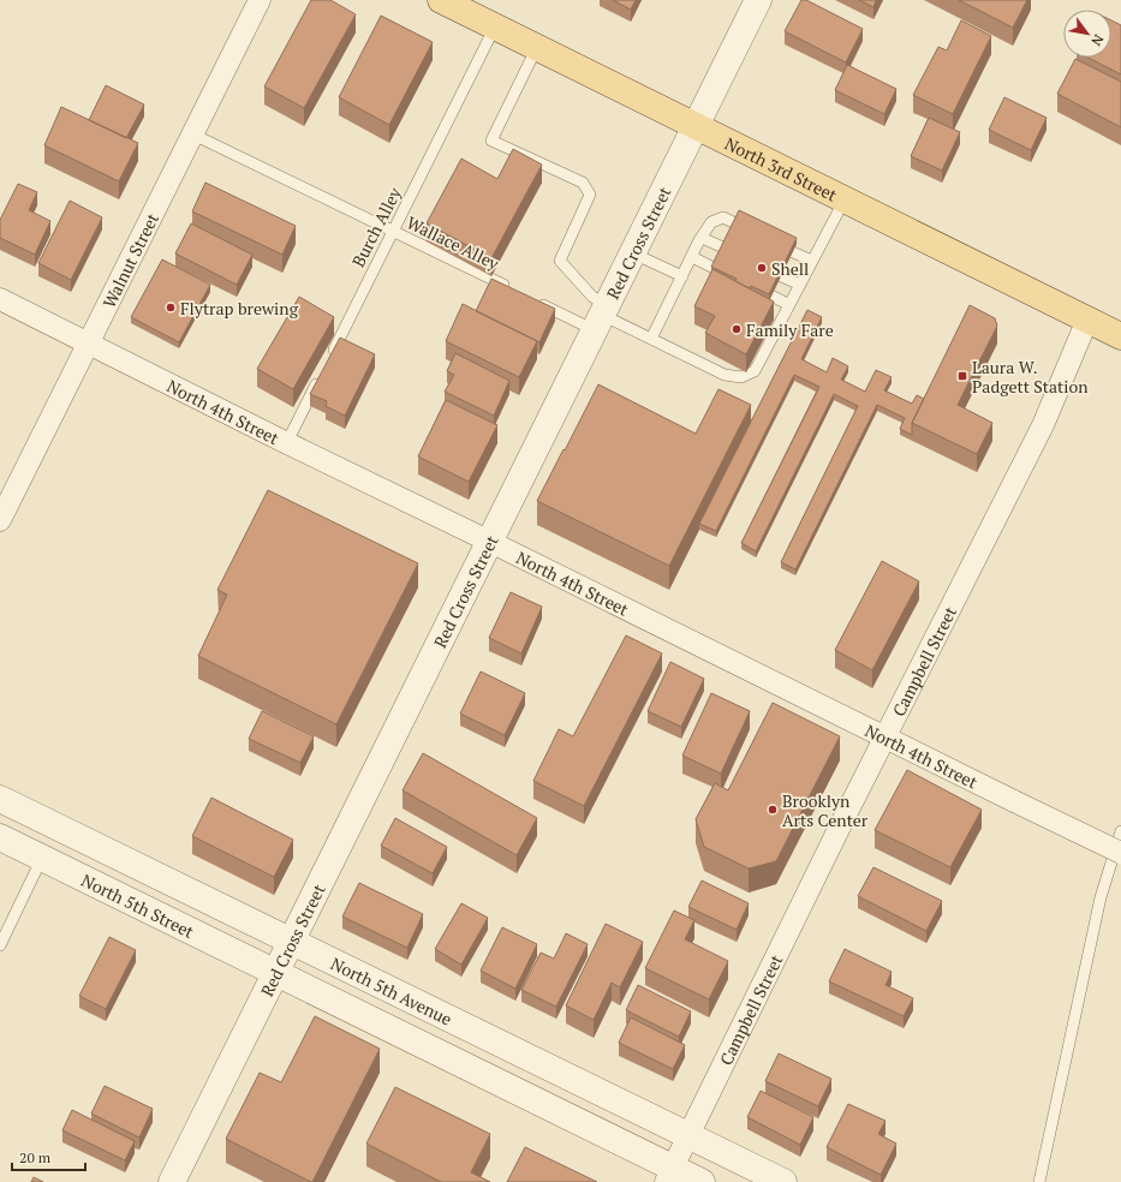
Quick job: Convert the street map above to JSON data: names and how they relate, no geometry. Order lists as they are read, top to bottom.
{
  "streets": {
    "main road": ["North 3rd Street"],
    "street": [
      "Red Cross Street",
      "Walnut Street",
      "North 4th Street",
      "Campbell Street",
      "North 5th Street",
      "North 5th Avenue"
    ],
    "lane": ["Burch Alley", "Wallace Alley"]
  },
  "crossings": [
    ["North 3rd Street", "Burch Alley"],
    ["North 3rd Street", "Red Cross Street"],
    ["North 3rd Street", "Campbell Street"],
    ["Burch Alley", "Wallace Alley"],
    ["Wallace Alley", "Walnut Street"],
    ["Red Cross Street", "North 4th Street"],
    ["Red Cross Street", "North 5th Street"],
    ["Red Cross Street", "North 5th Avenue"],
    ["Walnut Street", "North 4th Street"],
    ["North 4th Street", "Campbell Street"],
    ["Campbell Street", "North 5th Avenue"],
    ["North 5th Street", "North 5th Avenue"]
  ],
  "places": {
    "other": [
      "Shell",
      "Flytrap brewing",
      "Family Fare",
      "Brooklyn Arts Center"
    ],
    "transit": ["Laura W. Padgett Station"]
  },
  "scale_bar": "20 m",
  "north": "bottom right"
}
